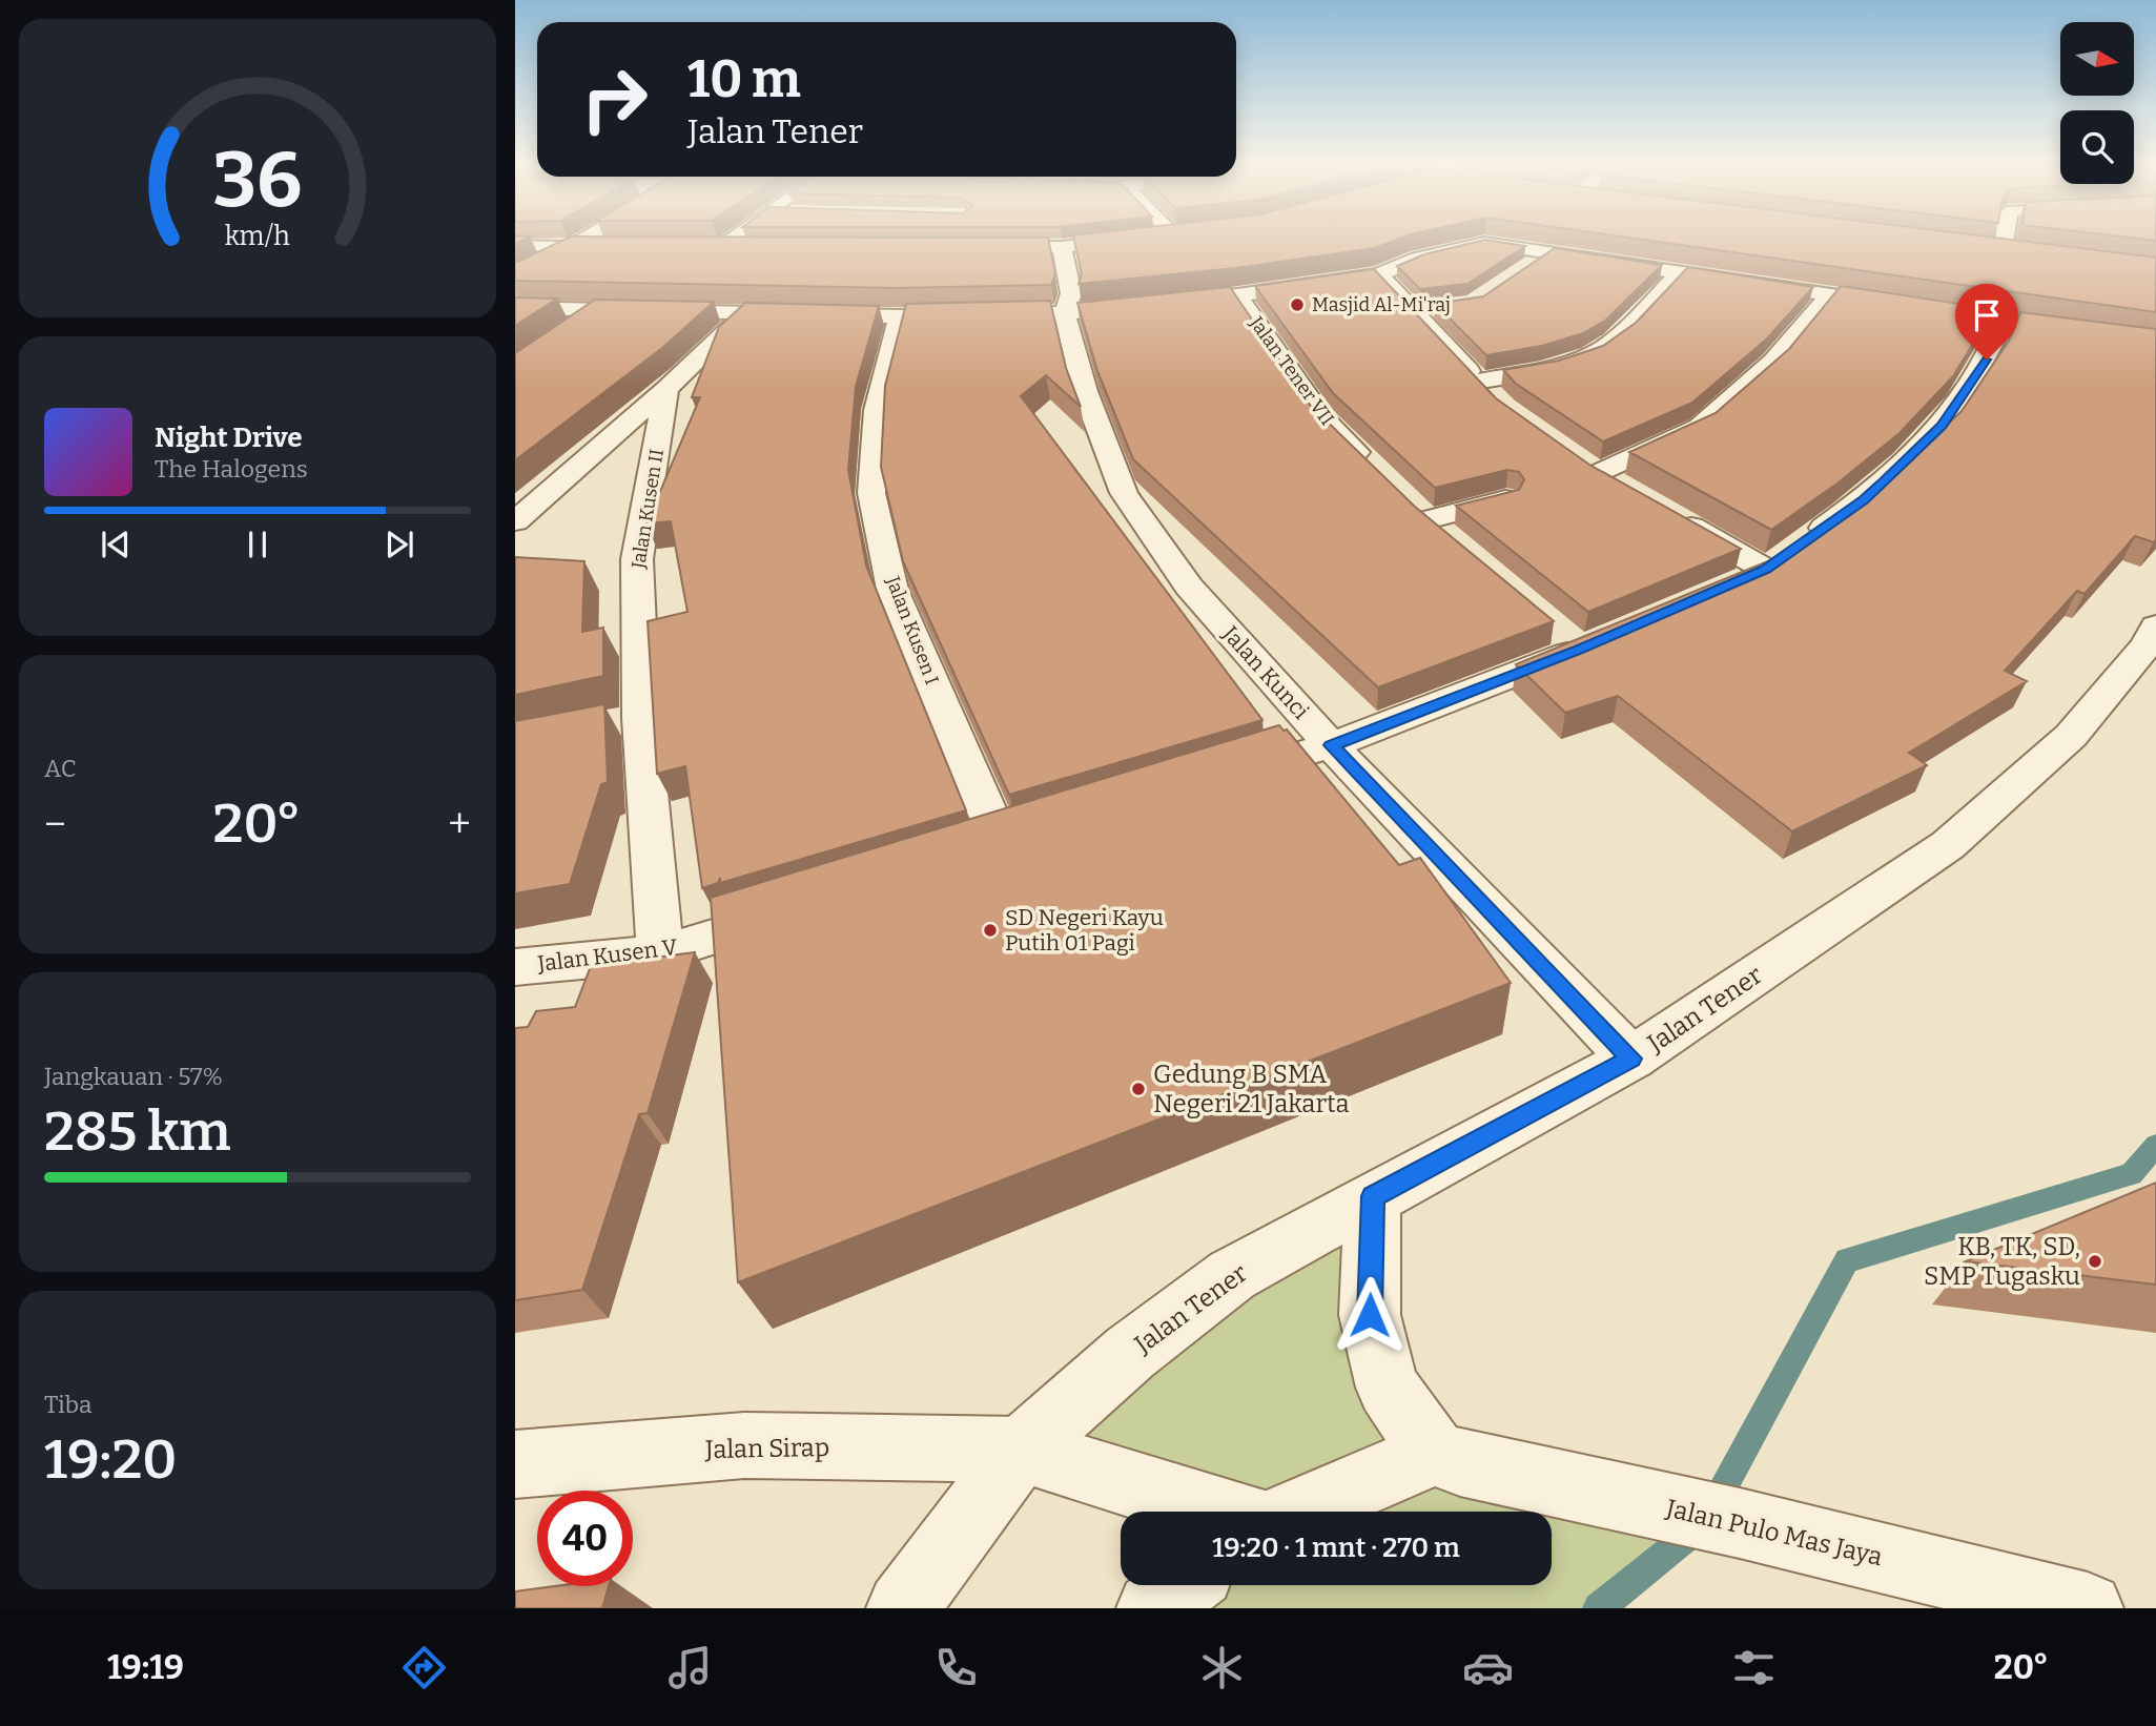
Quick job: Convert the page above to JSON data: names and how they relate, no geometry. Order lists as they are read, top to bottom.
{
  "streets": {
    "street": [
      "Jalan Tener VII",
      "Jalan Kusen II",
      "Jalan Kusen I",
      "Jalan Kunci",
      "Jalan Kusen V",
      "Jalan Tener",
      "Jalan Sirap",
      "Jalan Pulo Mas Jaya"
    ]
  },
  "crossings": [
    ["Jalan Kusen II", "Jalan Kusen V"],
    ["Jalan Kunci", "Jalan Tener"],
    ["Jalan Tener", "Jalan Sirap"]
  ],
  "places": [
    "Masjid Al-Mi'raj",
    "SD Negeri Kayu Putih 01 Pagi",
    "Gedung B SMA Negeri 21 Jakarta",
    "KB, TK, SD, SMP Tugasku"
  ],
  "north": "right",
  "page": {
    "turn": ["10 m", "Jalan Tener"],
    "song": ["Night Drive", "The Halogens"],
    "tile": [
      "AC",
      ["Jangkauan · 57%", "285 km"],
      ["Tiba", "19:20"]
    ],
    "heat": ["−", "20°", "+"],
    "limit": "40",
    "trip": "19:20 · 1 mnt · 270 m",
    "tabs": ["19:19", "20°"],
    "gauge": ["36", "km/h"]
  }
}
